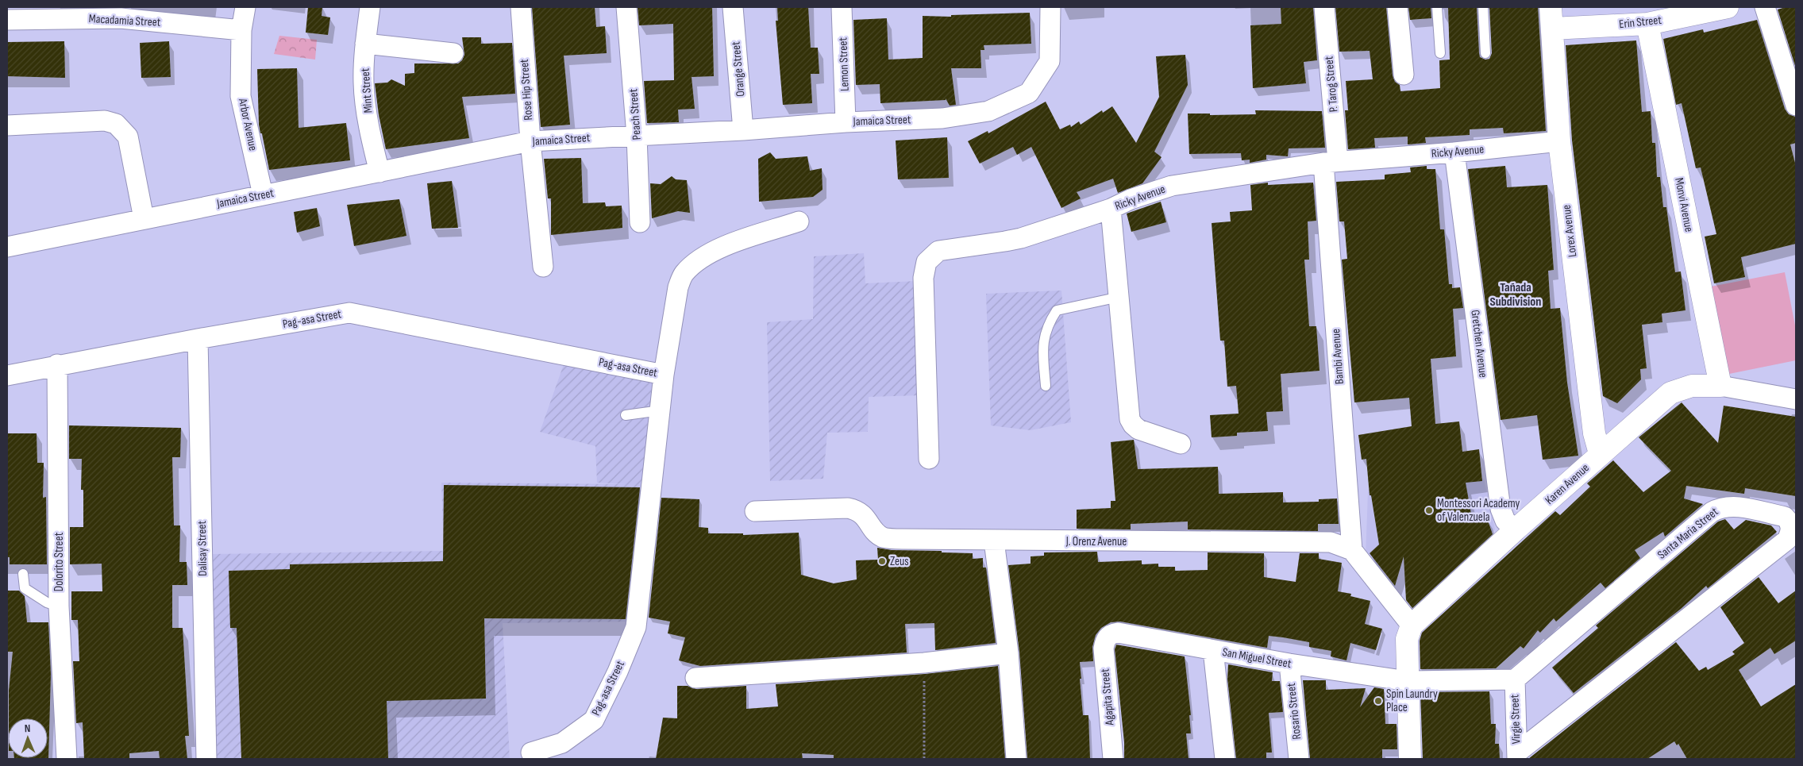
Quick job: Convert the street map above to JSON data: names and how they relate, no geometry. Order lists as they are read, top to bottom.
{
  "streets": {
    "street": [
      "Macadamia Street",
      "Erin Street",
      "Lemon Street",
      "Orange Street",
      "P. Tarog Street",
      "Rose Hip Street",
      "Mint Street",
      "Peach Street",
      "Jamaica Street",
      "Arbor Avenue",
      "Ricky Avenue",
      "Monvi Avenue",
      "Lorex Avenue",
      "Pag-asa Street",
      "Gretchen Avenue",
      "Bambi Avenue",
      "Karen Avenue",
      "Santa Maria Street",
      "J. Orenz Avenue",
      "Dalisay Street",
      "Dolorito Street",
      "San Miguel Street",
      "Agapita Street",
      "Rosario Street",
      "Virgie Street"
    ]
  },
  "crossings": [
    ["Macadamia Street", "Arbor Avenue"],
    ["Erin Street", "Monvi Avenue"],
    ["Erin Street", "Lorex Avenue"],
    ["Lemon Street", "Jamaica Street"],
    ["Orange Street", "Jamaica Street"],
    ["P. Tarog Street", "Ricky Avenue"],
    ["P. Tarog Street", "Bambi Avenue"],
    ["Rose Hip Street", "Jamaica Street"],
    ["Mint Street", "Jamaica Street"],
    ["Peach Street", "Jamaica Street"],
    ["Jamaica Street", "Arbor Avenue"],
    ["Ricky Avenue", "Lorex Avenue"],
    ["Ricky Avenue", "Gretchen Avenue"],
    ["Ricky Avenue", "Bambi Avenue"],
    ["Monvi Avenue", "Karen Avenue"],
    ["Lorex Avenue", "Karen Avenue"],
    ["Pag-asa Street", "Dalisay Street"],
    ["Pag-asa Street", "Dolorito Street"],
    ["Gretchen Avenue", "Karen Avenue"],
    ["Bambi Avenue", "J. Orenz Avenue"],
    ["Santa Maria Street", "Virgie Street"],
    ["San Miguel Street", "Agapita Street"],
    ["San Miguel Street", "Rosario Street"]
  ],
  "districts": ["Tañada Subdivision"],
  "places": ["Montessori Academy of Valenzuela", "Zeus", "Spin Laundry Place"],
  "north": "top"
}
